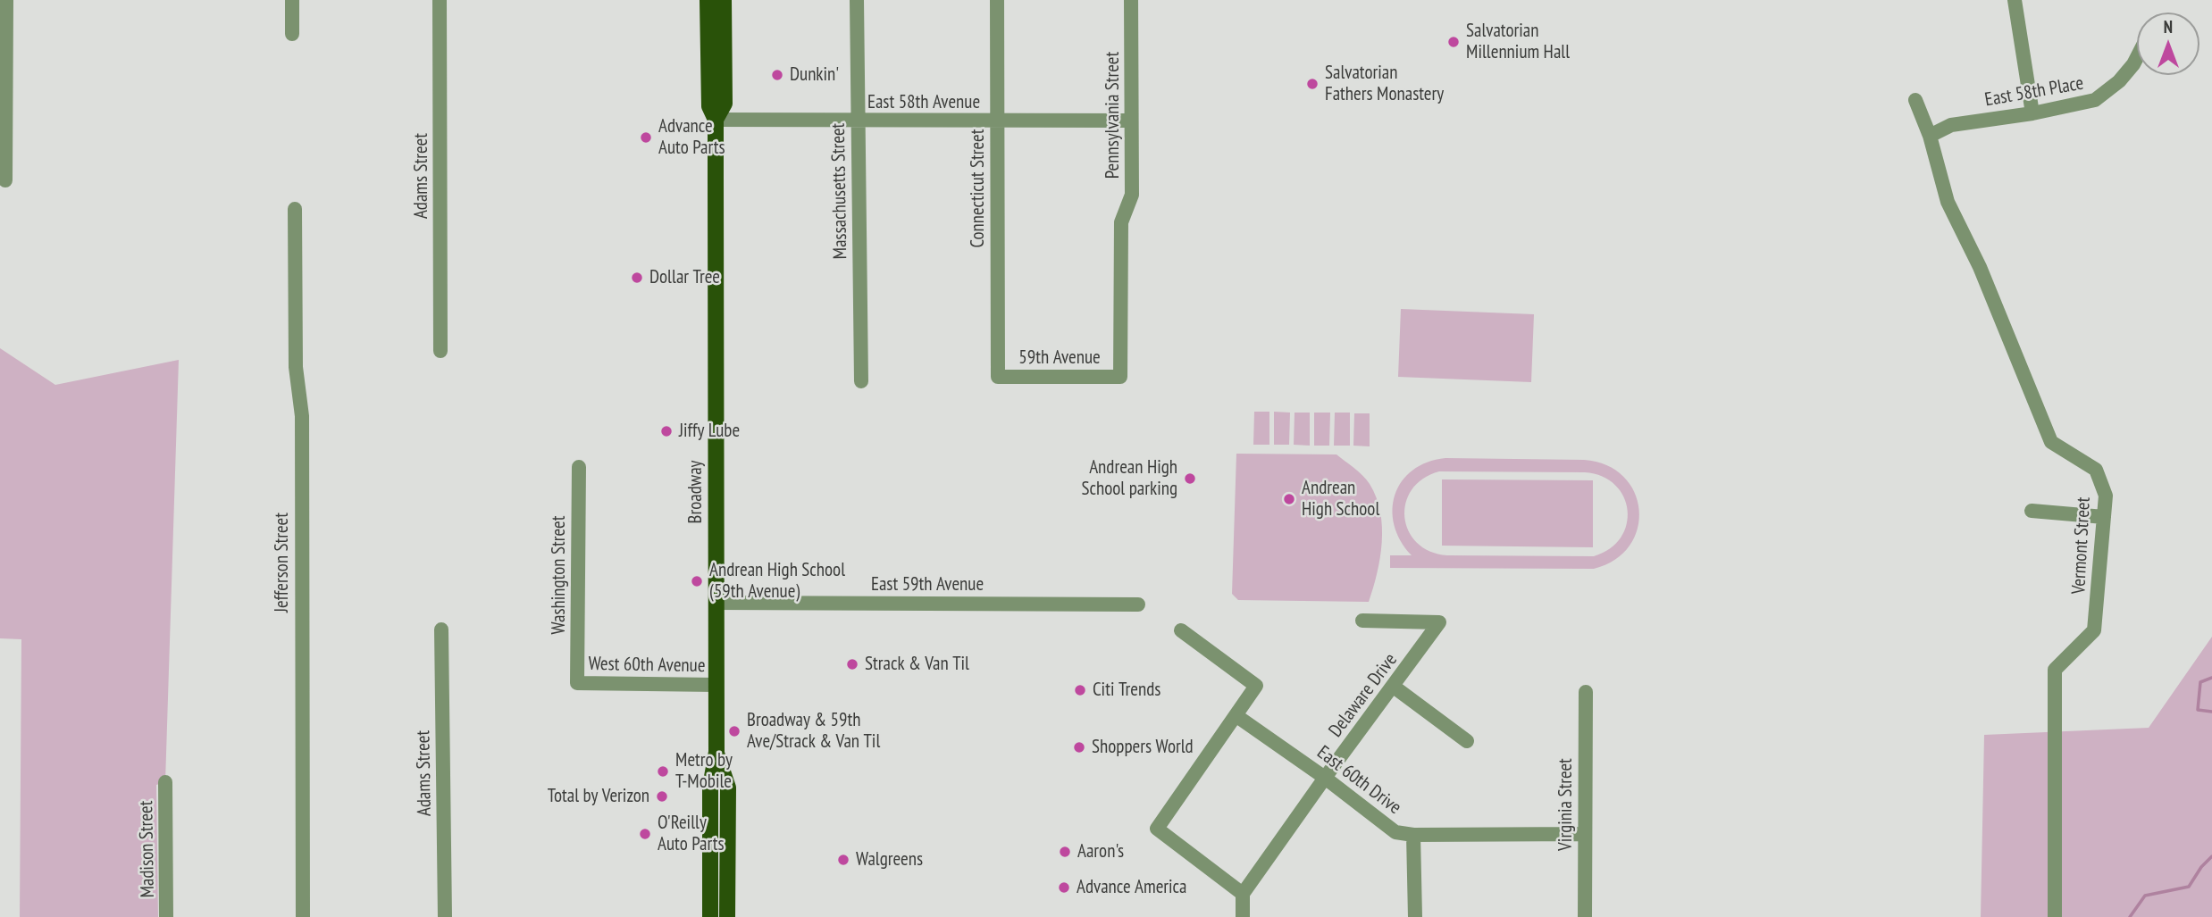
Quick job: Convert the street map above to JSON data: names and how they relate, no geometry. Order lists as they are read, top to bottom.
{
  "streets": {
    "main road": ["Broadway"],
    "street": [
      "East 58th Place",
      "East 58th Avenue",
      "Pennsylvania Street",
      "Adams Street",
      "Connecticut Street",
      "Massachusetts Street",
      "59th Avenue",
      "Vermont Street",
      "Jefferson Street",
      "Washington Street",
      "East 59th Avenue",
      "West 60th Avenue",
      "Delaware Drive",
      "East 60th Drive",
      "Virginia Street",
      "Madison Street"
    ]
  },
  "crossings": [
    ["East 58th Place", "Vermont Street"],
    ["East 58th Avenue", "Pennsylvania Street"],
    ["East 58th Avenue", "Connecticut Street"],
    ["East 58th Avenue", "Massachusetts Street"],
    ["East 58th Avenue", "Broadway"],
    ["Pennsylvania Street", "59th Avenue"],
    ["Connecticut Street", "59th Avenue"],
    ["Broadway", "East 59th Avenue"],
    ["Broadway", "West 60th Avenue"],
    ["Washington Street", "West 60th Avenue"],
    ["Delaware Drive", "East 60th Drive"],
    ["East 60th Drive", "Virginia Street"]
  ],
  "places": [
    "Salvatorian Millennium Hall",
    "Dunkin'",
    "Salvatorian Fathers Monastery",
    "Advance Auto Parts",
    "Dollar Tree",
    "Jiffy Lube",
    "Andrean High School parking",
    "Andrean High School",
    "Andrean High School (59th Avenue)",
    "Strack & Van Til",
    "Citi Trends",
    "Broadway & 59th Ave/Strack & Van Til",
    "Shoppers World",
    "Metro by T-Mobile",
    "Total by Verizon",
    "O'Reilly Auto Parts",
    "Aaron's",
    "Walgreens",
    "Advance America"
  ],
  "north": "top"
}
